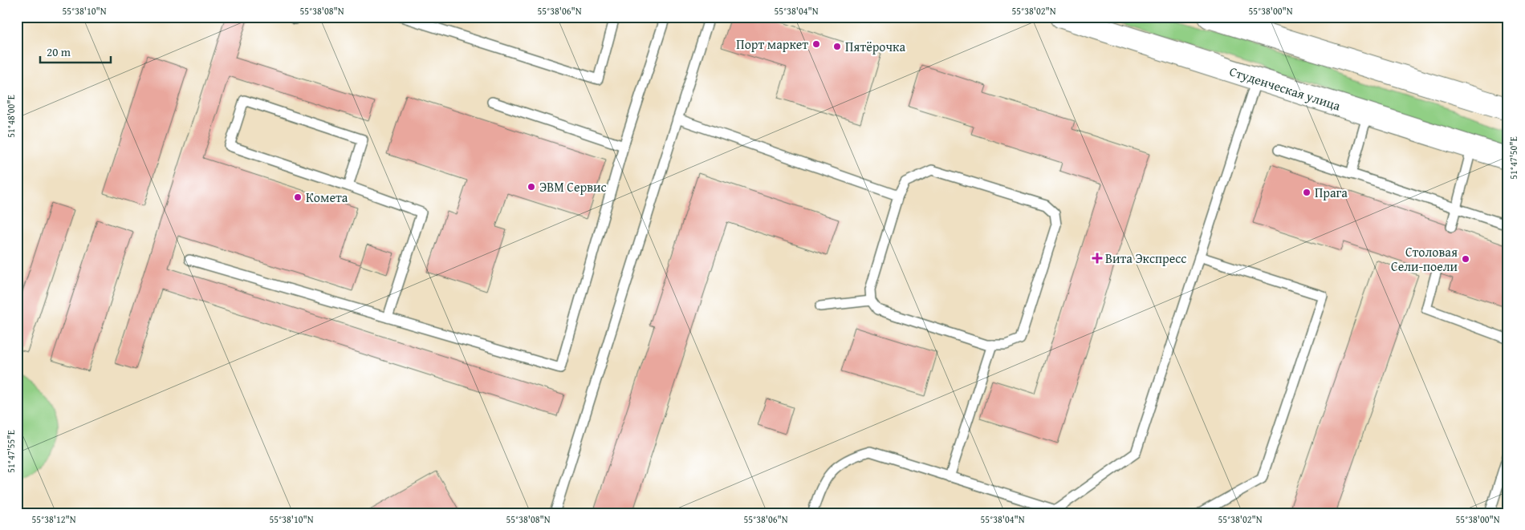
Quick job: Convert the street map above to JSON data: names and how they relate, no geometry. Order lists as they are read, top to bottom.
{
  "streets": {
    "main road": ["Студенческая улица"]
  },
  "places": {
    "other": [
      "Порт маркет",
      "Пятёрочка",
      "ЭВМ Сервис",
      "Прага",
      "Комета",
      "Столовая Сели-поели"
    ],
    "health": ["Вита Экспресс"]
  },
  "scale_bar": "20 m",
  "coordinates": [
    "55°38'10\"N",
    "55°38'08\"N",
    "55°38'06\"N",
    "55°38'04\"N",
    "55°38'02\"N",
    "55°38'00\"N",
    "51°48'00\"E",
    "51°47'50\"E",
    "51°47'55\"E",
    "55°38'12\"N"
  ]
}
